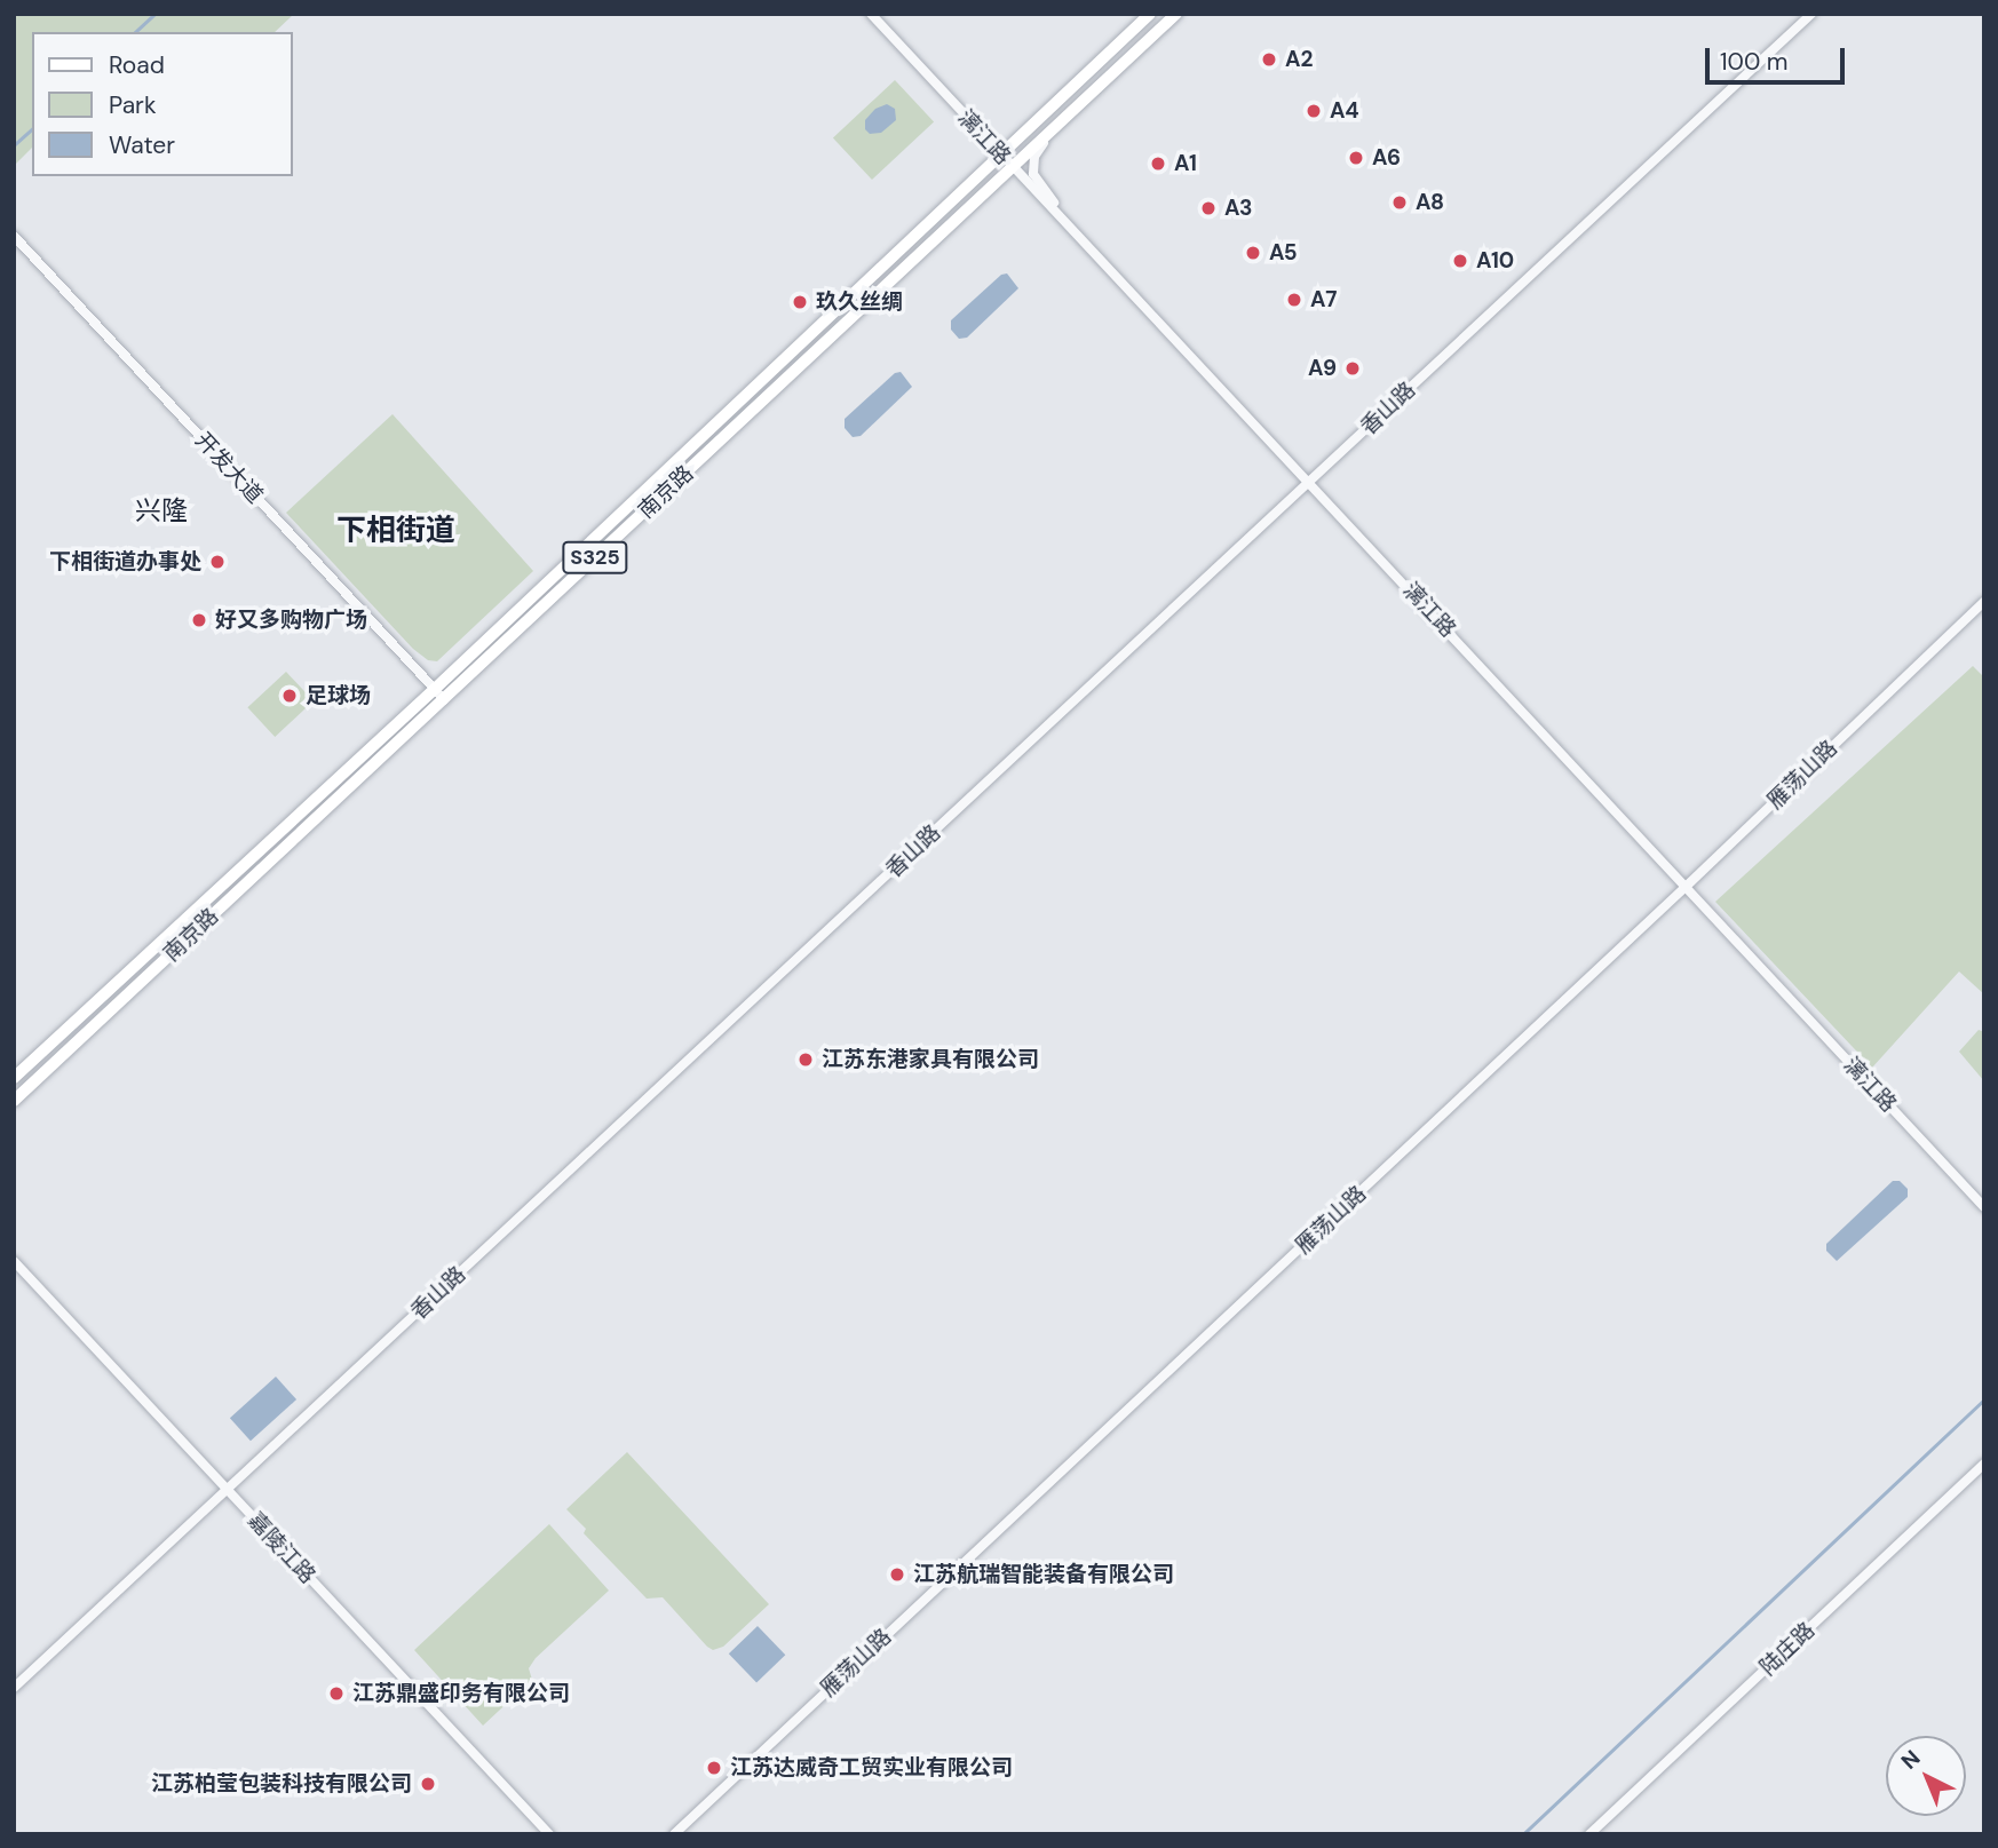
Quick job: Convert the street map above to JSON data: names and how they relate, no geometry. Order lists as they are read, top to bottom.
{
  "streets": {
    "main road": ["南京路", "S325"],
    "street": [
      "漓江路",
      "香山路",
      "开发大道",
      "雁荡山路",
      "嘉陵江路",
      "陆庄路"
    ]
  },
  "crossings": [
    ["漓江路", "香山路"],
    ["漓江路", "南京路"],
    ["漓江路", "雁荡山路"],
    ["香山路", "嘉陵江路"],
    ["开发大道", "南京路"]
  ],
  "districts": ["兴隆", "下相街道"],
  "places": [
    "A2",
    "A4",
    "A6",
    "A1",
    "A8",
    "A3",
    "A5",
    "A10",
    "A7",
    "玖久丝绸",
    "A9",
    "下相街道办事处",
    "好又多购物广场",
    "足球场",
    "江苏东港家具有限公司",
    "江苏航瑞智能装备有限公司",
    "江苏鼎盛印务有限公司",
    "江苏达威奇工贸实业有限公司",
    "江苏柏莹包装科技有限公司"
  ],
  "legend": ["Road", "Park", "Water"],
  "scale_bar": "100 m",
  "north": "top left"
}
